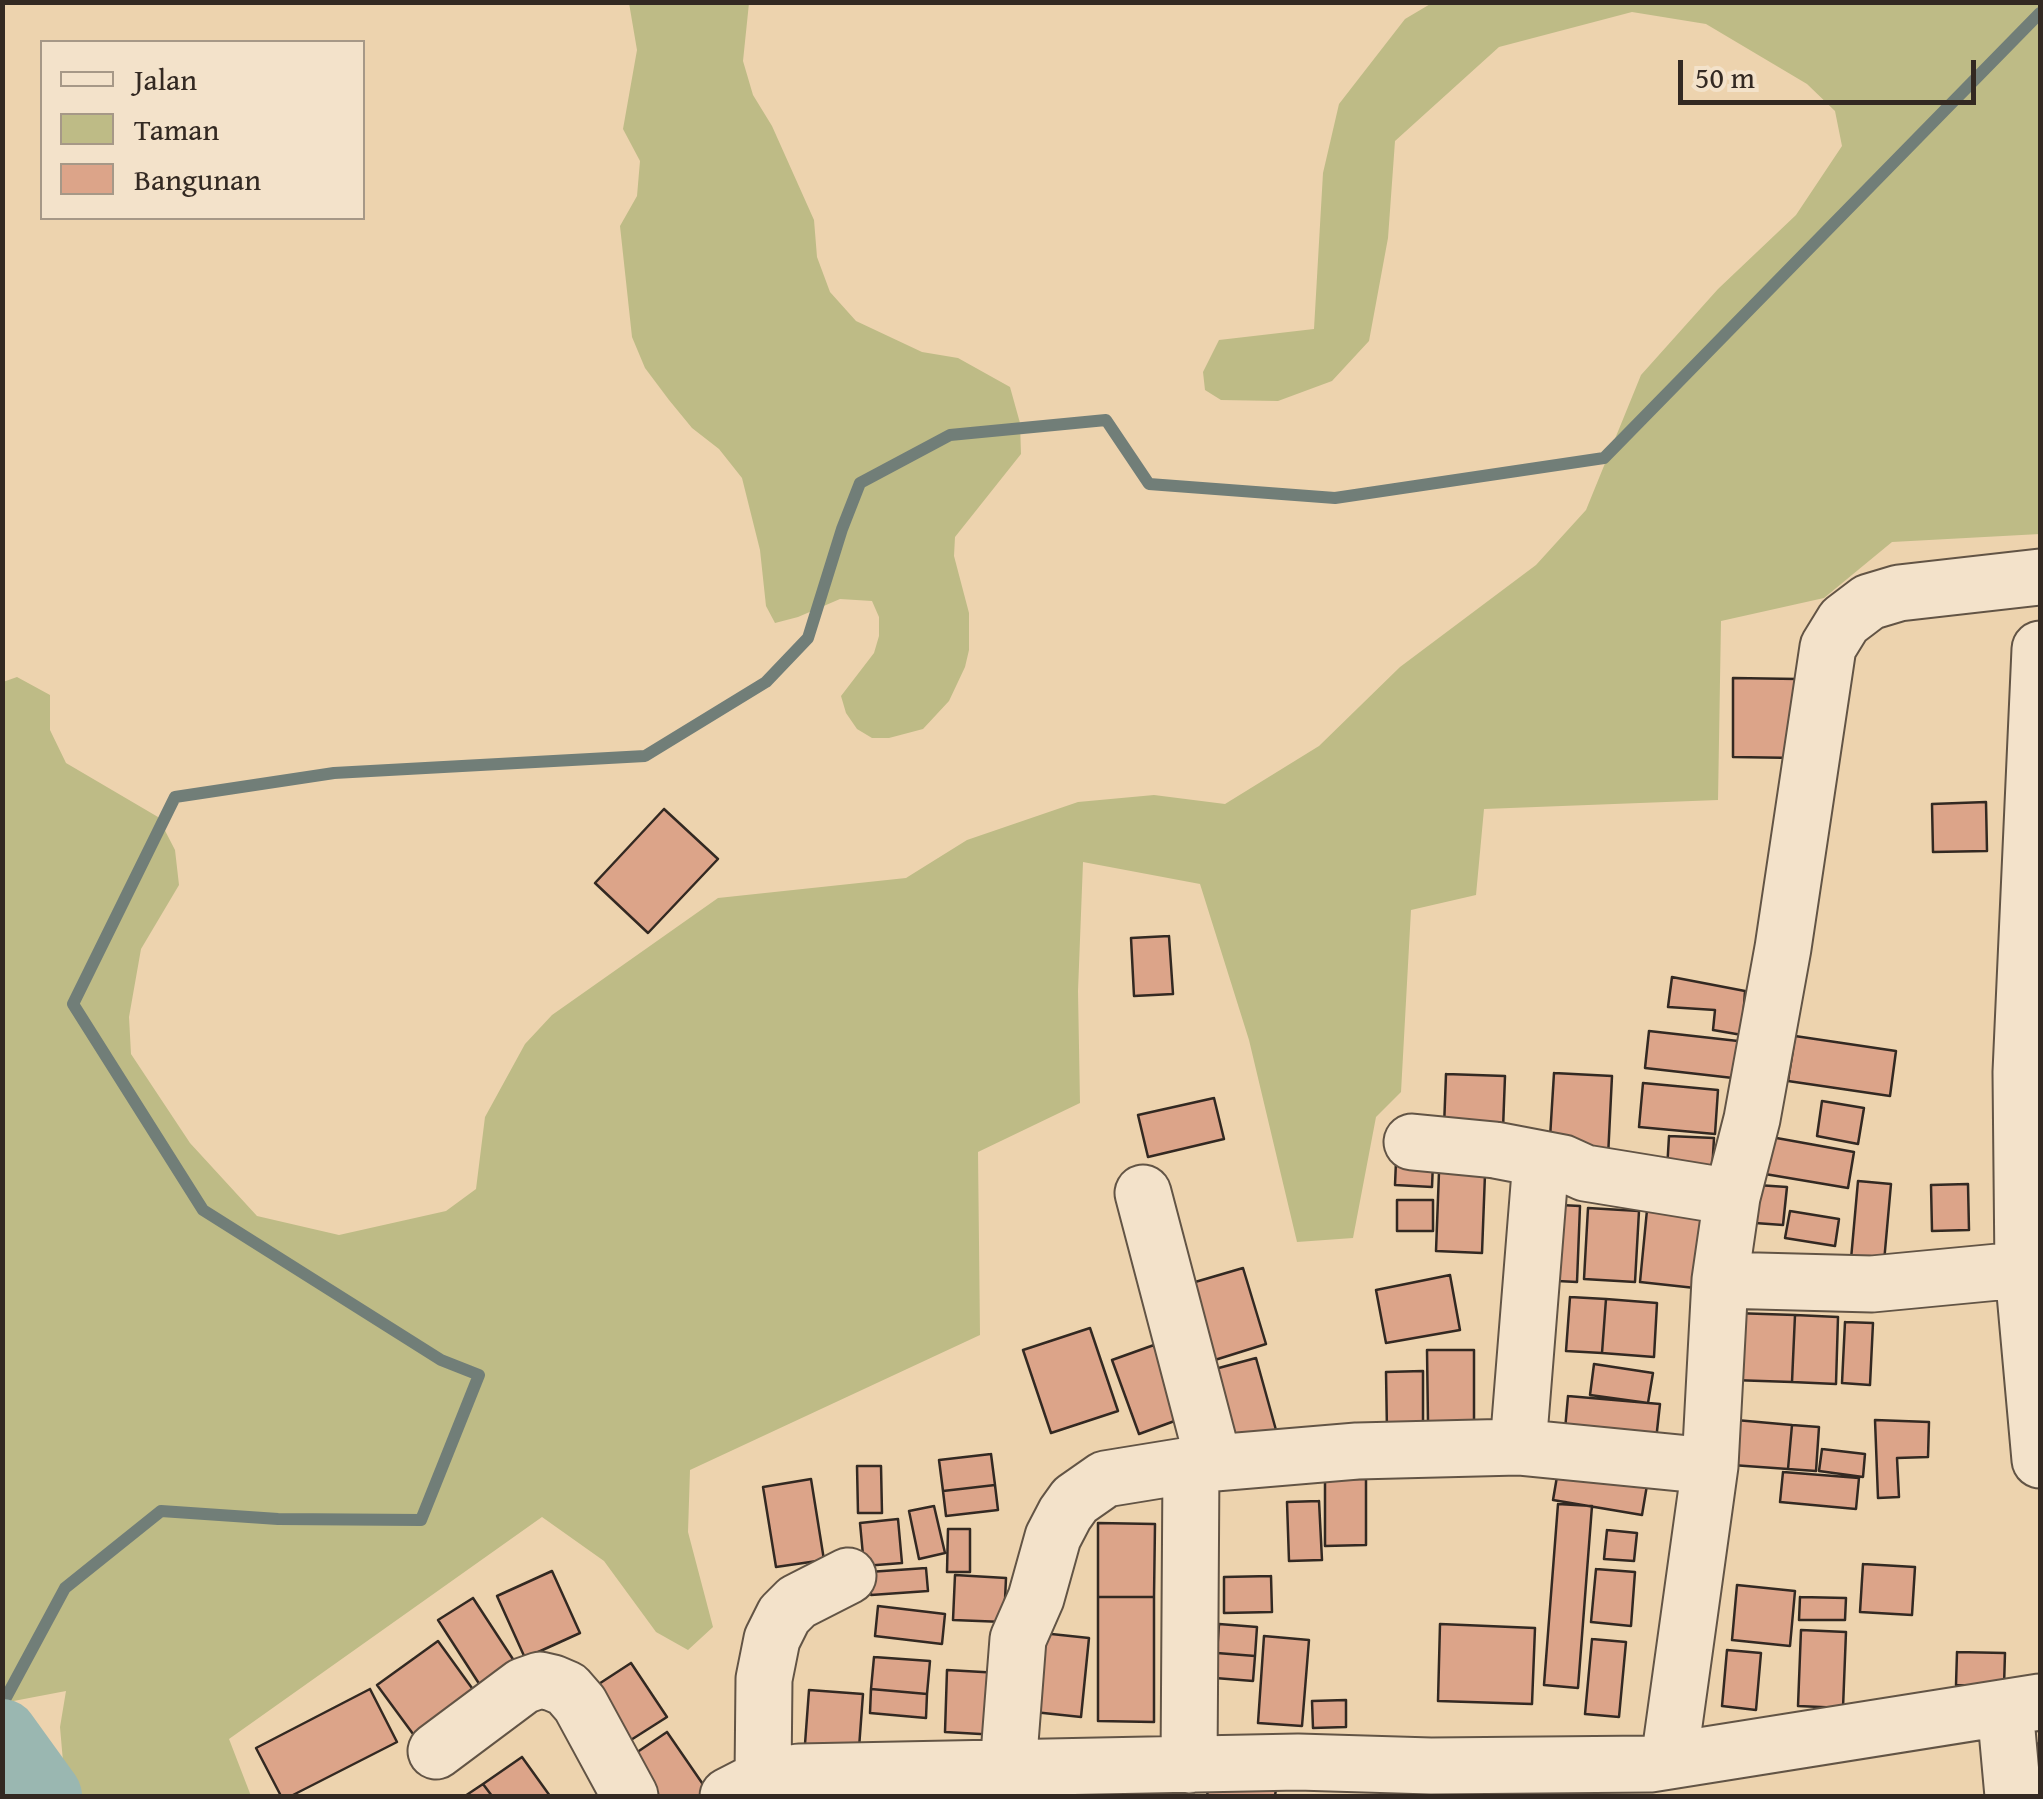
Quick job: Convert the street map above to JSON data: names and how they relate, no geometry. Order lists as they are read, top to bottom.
{
  "legend": ["Jalan", "Taman", "Bangunan"],
  "scale_bar": "50 m"
}
